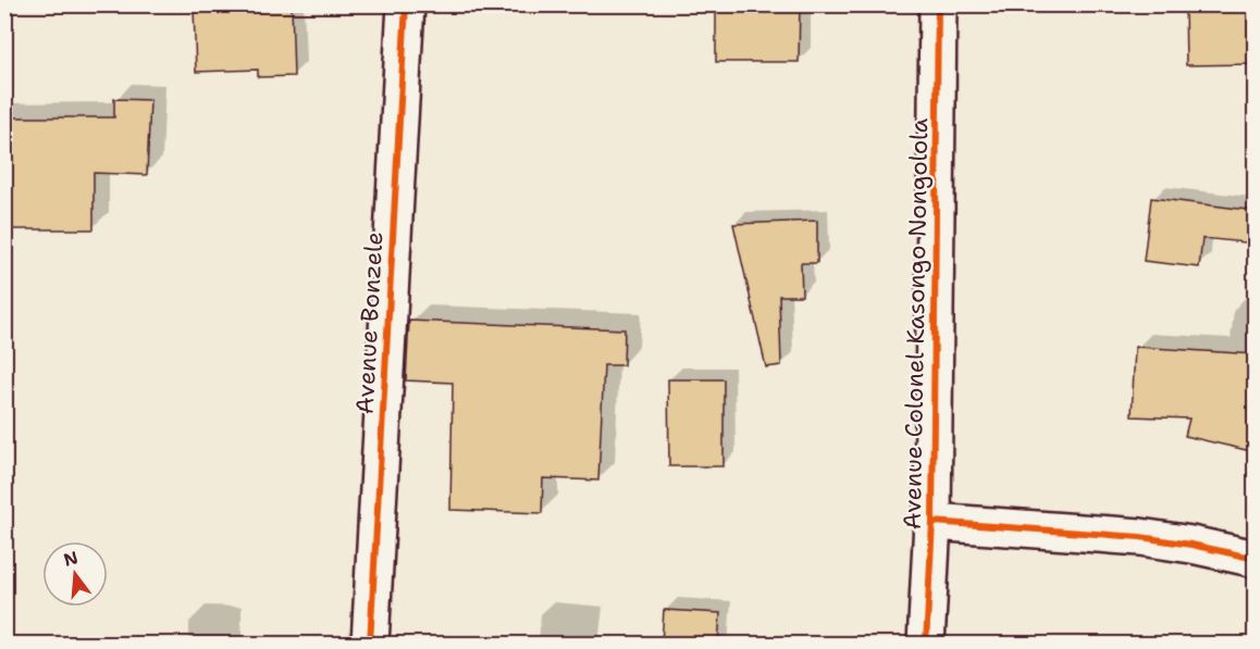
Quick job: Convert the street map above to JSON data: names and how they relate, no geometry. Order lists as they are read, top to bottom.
{
  "streets": {
    "street": ["Avenue Bonzele", "Avenue Colonel Kasongo Nongolola"]
  },
  "north": "top"
}
